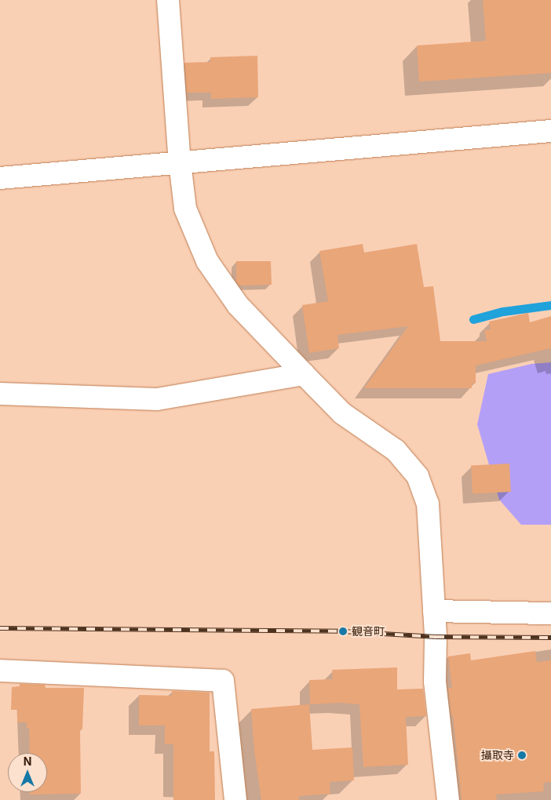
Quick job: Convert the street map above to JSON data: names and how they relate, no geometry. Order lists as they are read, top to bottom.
{
  "places": ["観音町", "攝取寺"],
  "north": "top"
}
